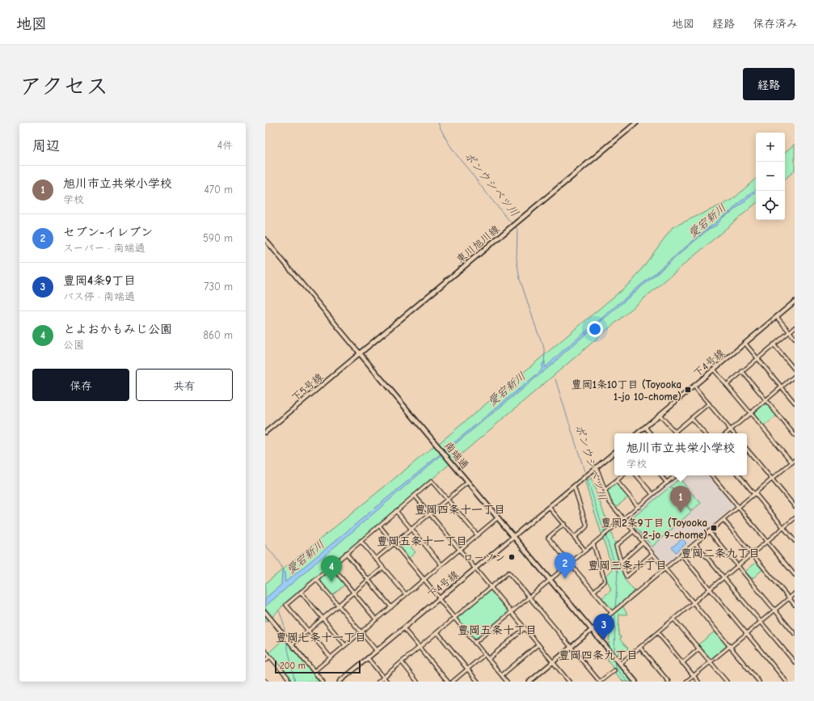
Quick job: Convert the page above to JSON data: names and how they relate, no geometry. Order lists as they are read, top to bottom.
{
  "streets": {
    "main road": ["東川旭川線", "南端通"],
    "street": ["下4号線", "下5号線"]
  },
  "crossings": [
    ["東川旭川線", "下5号線"],
    ["東川旭川線", "南端通"],
    ["下4号線", "南端通"],
    ["下5号線", "南端通"]
  ],
  "districts": [
    "豊岡四条十一丁目",
    "豊岡五条十一丁目",
    "豊岡二条九丁目",
    "豊岡三条十丁目",
    "豊岡五条十丁目",
    "豊岡七条十一丁目",
    "豊岡四条九丁目"
  ],
  "water": ["ポンウシベツ川", "愛宕新川"],
  "places": {
    "transit": ["豊岡1条10丁目 (Toyooka 1-jo 10-chome)", "豊岡2条9丁目 (Toyooka 2-jo 9-chome)"],
    "other": ["ローソン"]
  },
  "scale_bar": "200 m",
  "page": {
    "header": "地図",
    "nav": ["地図", "経路", "保存済み"],
    "title": "アクセス",
    "buttons": [
      "経路",
      ["保存", "共有"]
    ],
    "heading": ["周辺", "4件"],
    "map_buttons": ["+", "−"],
    "list": [
      {
        "mark": "1",
        "name": "旭川市立共栄小学校",
        "note": "学校",
        "value": "470 m"
      },
      {
        "mark": "2",
        "name": "セブン-イレブン",
        "note": "スーパー · 南端通",
        "value": "590 m"
      },
      {
        "mark": "3",
        "name": "豊岡4条9丁目",
        "note": "バス停 · 南端通",
        "value": "730 m"
      },
      {
        "mark": "4",
        "name": "とよおかもみじ公園",
        "note": "公園",
        "value": "860 m"
      }
    ],
    "popup": ["旭川市立共栄小学校", "学校"],
    "pins": [
      "1",
      "2",
      "4",
      "3"
    ],
    "scale": "200 m"
  }
}
